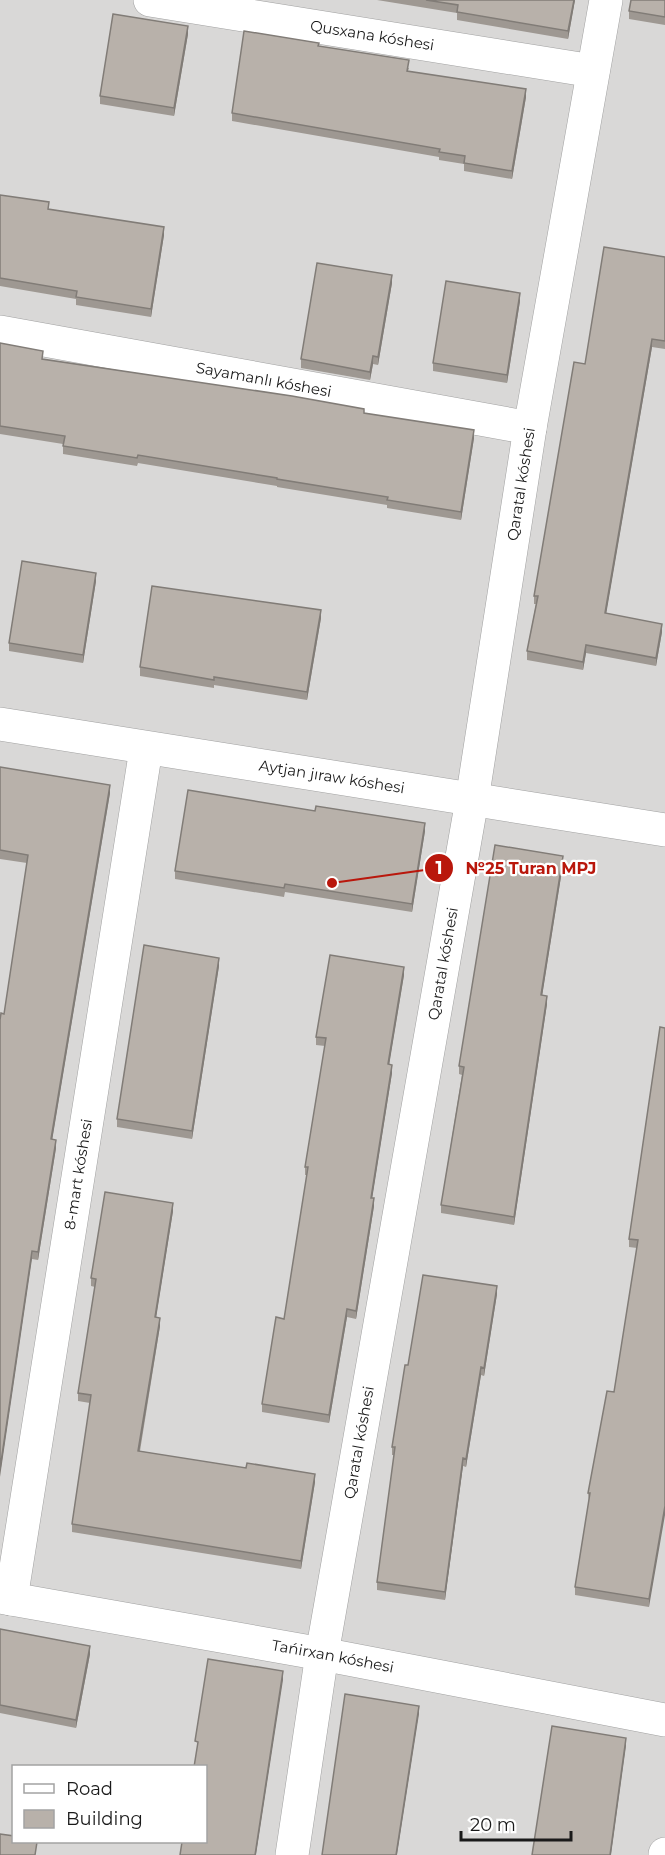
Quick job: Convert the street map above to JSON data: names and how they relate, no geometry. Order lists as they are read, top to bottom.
{
  "streets": {
    "street": [
      "Qusxana kóshesi",
      "Sayamanlı kóshesi",
      "Qaratal kóshesi",
      "Aytjan jıraw kóshesi",
      "8-mart kóshesi",
      "Tańirxan kóshesi"
    ]
  },
  "crossings": [
    ["Qusxana kóshesi", "Qaratal kóshesi"],
    ["Sayamanlı kóshesi", "Qaratal kóshesi"],
    ["Qaratal kóshesi", "Aytjan jıraw kóshesi"],
    ["Qaratal kóshesi", "Tańirxan kóshesi"],
    ["Aytjan jıraw kóshesi", "8-mart kóshesi"],
    ["8-mart kóshesi", "Tańirxan kóshesi"]
  ],
  "places": ["№25 Turan MPJ"],
  "legend": ["Road", "Building"],
  "scale_bar": "20 m"
}
